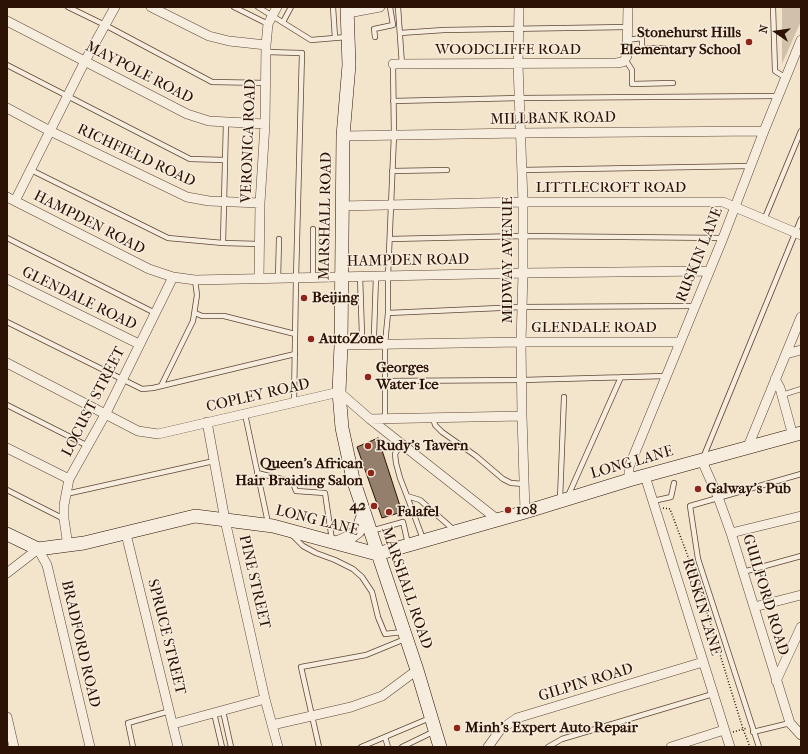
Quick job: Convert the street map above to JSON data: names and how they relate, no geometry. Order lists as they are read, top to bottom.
{
  "streets": {
    "street": [
      "WOODCLIFFE ROAD",
      "MAYPOLE ROAD",
      "MILLBANK ROAD",
      "VERONICA ROAD",
      "RICHFIELD ROAD",
      "LITTLECROFT ROAD",
      "MARSHALL ROAD",
      "HAMPDEN ROAD",
      "RUSKIN LANE",
      "MIDWAY AVENUE",
      "GLENDALE ROAD",
      "COPLEY ROAD",
      "LOCUST STREET",
      "LONG LANE",
      "PINE STREET",
      "GUILFORD ROAD",
      "SPRUCE STREET",
      "BRADFORD ROAD",
      "GILPIN ROAD"
    ]
  },
  "crossings": [
    ["WOODCLIFFE ROAD", "MIDWAY AVENUE"],
    ["MAYPOLE ROAD", "VERONICA ROAD"],
    ["MILLBANK ROAD", "MARSHALL ROAD"],
    ["MILLBANK ROAD", "RUSKIN LANE"],
    ["MILLBANK ROAD", "MIDWAY AVENUE"],
    ["VERONICA ROAD", "RICHFIELD ROAD"],
    ["VERONICA ROAD", "HAMPDEN ROAD"],
    ["LITTLECROFT ROAD", "MARSHALL ROAD"],
    ["LITTLECROFT ROAD", "RUSKIN LANE"],
    ["LITTLECROFT ROAD", "MIDWAY AVENUE"],
    ["MARSHALL ROAD", "HAMPDEN ROAD"],
    ["MARSHALL ROAD", "GLENDALE ROAD"],
    ["MARSHALL ROAD", "COPLEY ROAD"],
    ["MARSHALL ROAD", "LONG LANE"],
    ["HAMPDEN ROAD", "RUSKIN LANE"],
    ["HAMPDEN ROAD", "MIDWAY AVENUE"],
    ["HAMPDEN ROAD", "LOCUST STREET"],
    ["RUSKIN LANE", "GLENDALE ROAD"],
    ["RUSKIN LANE", "LONG LANE"],
    ["RUSKIN LANE", "GILPIN ROAD"],
    ["MIDWAY AVENUE", "GLENDALE ROAD"],
    ["MIDWAY AVENUE", "LONG LANE"],
    ["GLENDALE ROAD", "LOCUST STREET"],
    ["COPLEY ROAD", "LOCUST STREET"],
    ["COPLEY ROAD", "PINE STREET"],
    ["LOCUST STREET", "LONG LANE"],
    ["LONG LANE", "PINE STREET"],
    ["LONG LANE", "GUILFORD ROAD"],
    ["LONG LANE", "SPRUCE STREET"],
    ["LONG LANE", "BRADFORD ROAD"]
  ],
  "places": [
    "Stonehurst Hills Elementary School",
    "Beijing",
    "AutoZone",
    "Georges Water Ice",
    "Rudy's Tavern",
    "Queen's African Hair Braiding Salon",
    "Galway's Pub",
    "42",
    "108",
    "Falafel",
    "Minh's Expert Auto Repair"
  ],
  "north": "left"
}
